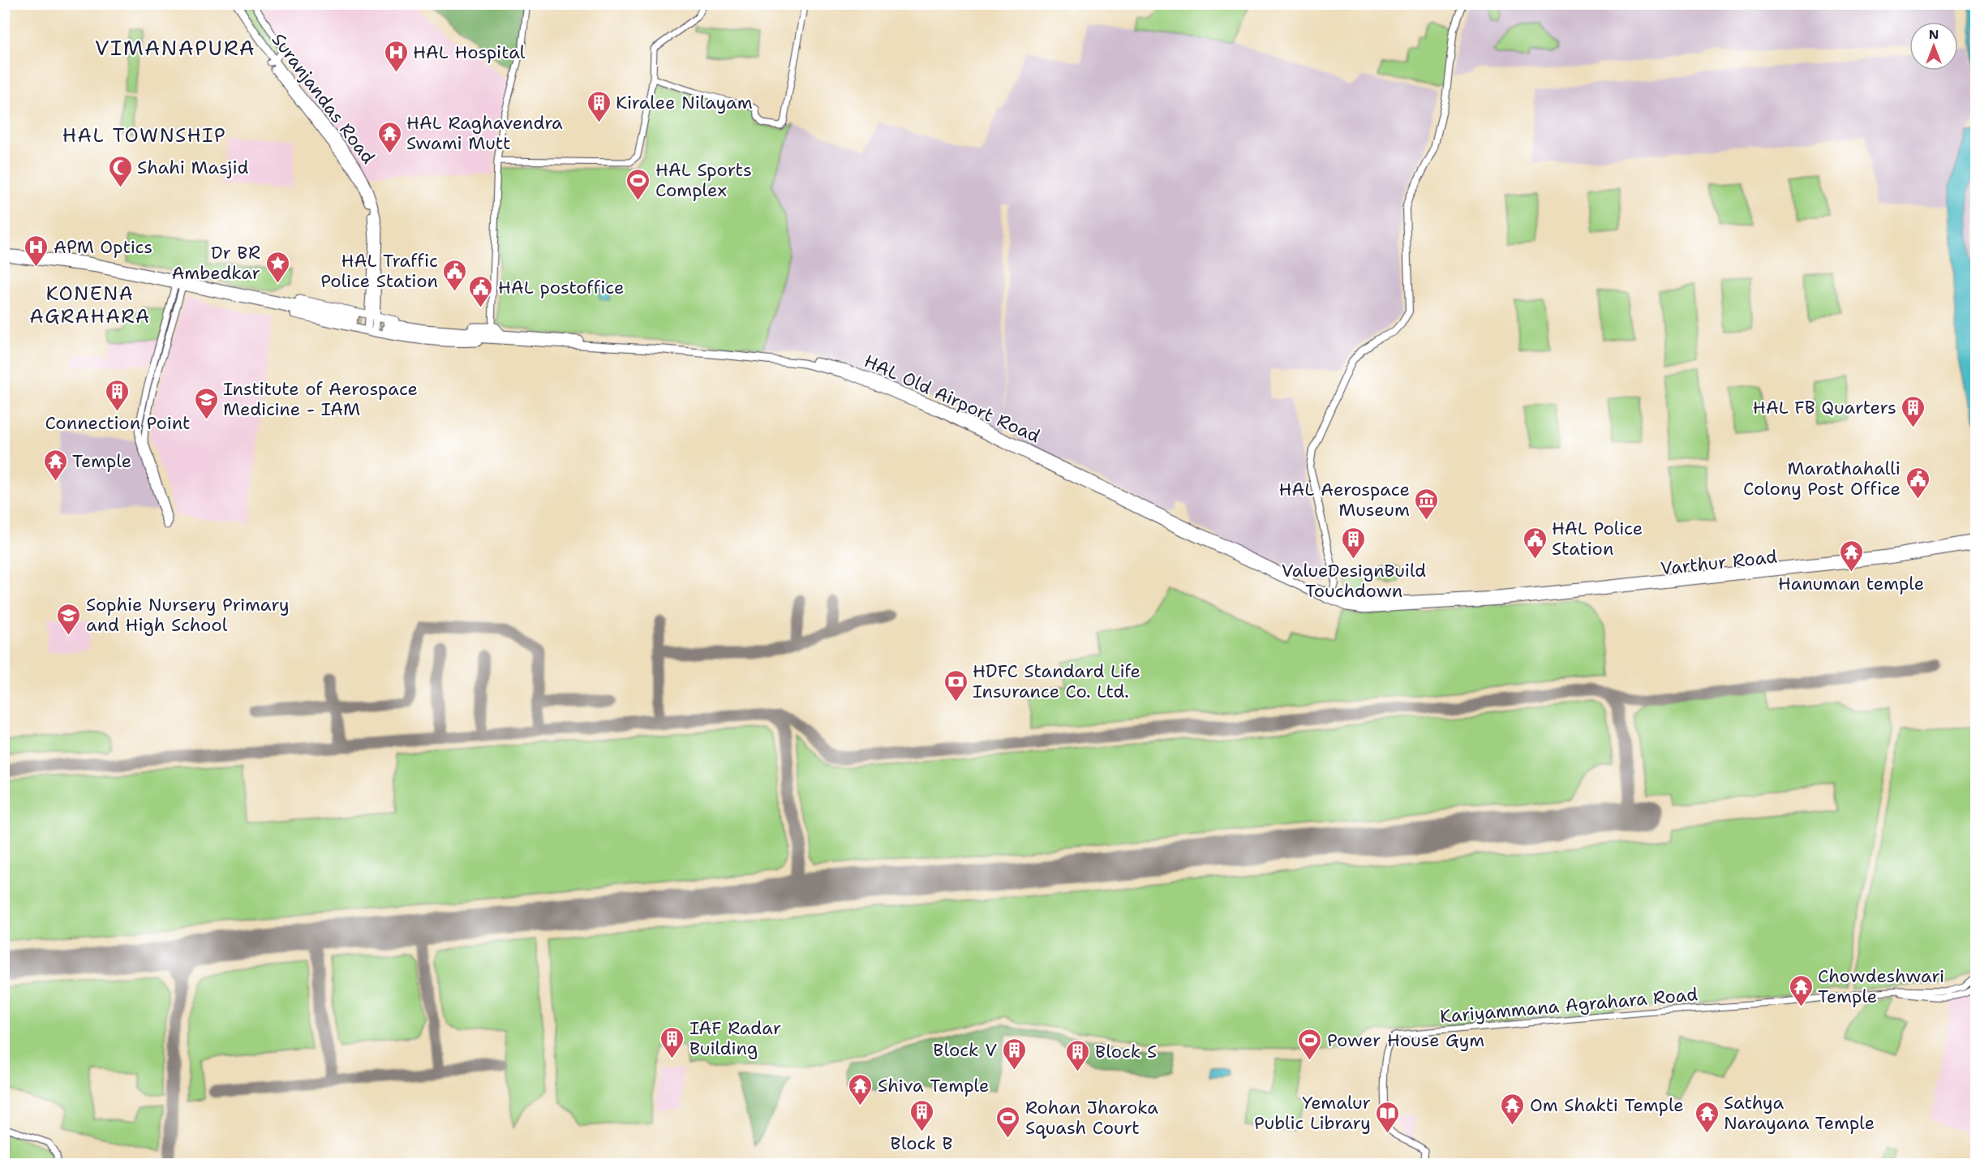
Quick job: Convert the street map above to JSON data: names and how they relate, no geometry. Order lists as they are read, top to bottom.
{
  "streets": {
    "main road": ["Suranjandas Road", "HAL Old Airport Road", "Varthur Road"],
    "street": ["Kariyammana Agrahara Road"]
  },
  "crossings": [
    ["HAL Old Airport Road", "Varthur Road"]
  ],
  "districts": ["VIMANAPURA", "HAL TOWNSHIP", "KONENA AGRAHARA"],
  "places": {
    "hospital": ["HAL Hospital", "APM Optics"],
    "building": [
      "Kiralee Nilayam",
      "Connection Point",
      "HAL FB Quarters",
      "ValueDesignBuild Touchdown",
      "IAF Radar Building",
      "Block V",
      "Block S",
      "Block B"
    ],
    "temple": [
      "HAL Raghavendra Swami Mutt",
      "Temple",
      "Hanuman temple",
      "Chowdeshwari Temple",
      "Shiva Temple",
      "Om Shakti Temple",
      "Sathya Narayana Temple"
    ],
    "mosque": ["Shahi Masjid"],
    "sports": ["HAL Sports Complex", "Power House Gym", "Rohan Jharoka Squash Court"],
    "place": ["Dr BR Ambedkar"],
    "public building": [
      "HAL Traffic Police Station",
      "HAL postoffice",
      "Marathahalli Colony Post Office",
      "HAL Police Station"
    ],
    "school or university": ["Institute of Aerospace Medicine - IAM", "Sophie Nursery Primary and High School"],
    "museum": ["HAL Aerospace Museum"],
    "bank": ["HDFC Standard Life Insurance Co. Ltd."],
    "library": ["Yemalur Public Library"]
  },
  "north": "top"
}
